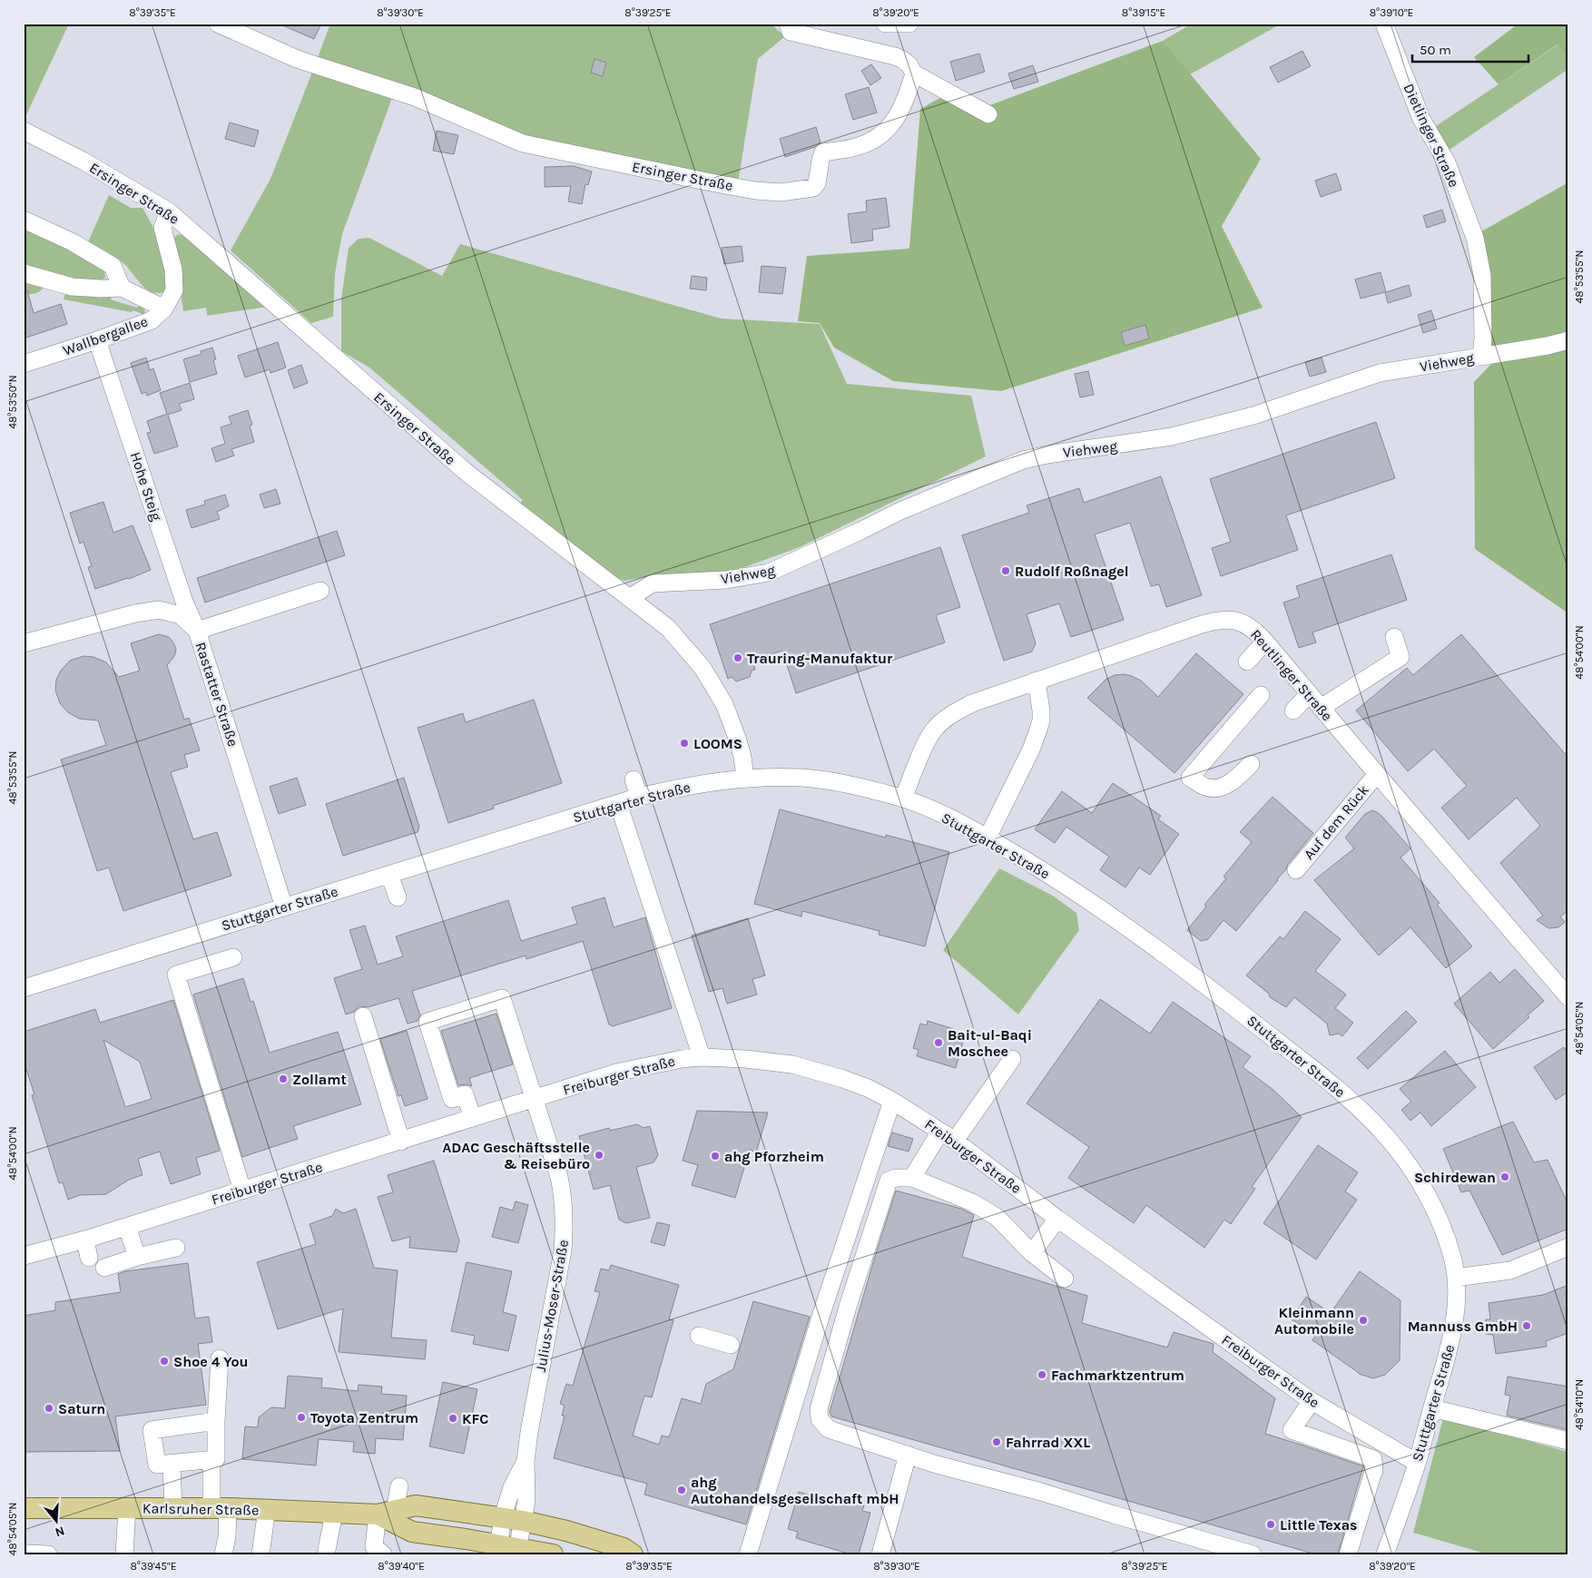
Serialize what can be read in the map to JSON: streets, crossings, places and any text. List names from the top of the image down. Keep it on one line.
{"streets":{"main road":["Karlsruher Straße"],"street":["Dietlinger Straße","Ersinger Straße","Wallbergallee","Viehweg","Hohe Steig","Reutlinger Straße","Rastatter Straße","Stuttgarter Straße","Auf dem Rück","Freiburger Straße","Julius-Moser-Straße"]},"crossings":[["Dietlinger Straße","Viehweg"],["Ersinger Straße","Wallbergallee"],["Ersinger Straße","Viehweg"],["Ersinger Straße","Stuttgarter Straße"],["Wallbergallee","Hohe Steig"],["Hohe Steig","Rastatter Straße"],["Reutlinger Straße","Stuttgarter Straße"],["Reutlinger Straße","Auf dem Rück"],["Rastatter Straße","Stuttgarter Straße"],["Stuttgarter Straße","Freiburger Straße"],["Freiburger Straße","Julius-Moser-Straße"],["Julius-Moser-Straße","Karlsruher Straße"]],"places":["Rudolf Roßnagel","Trauring-Manufaktur","LOOMS","Bait-ul-Baqi Moschee","Zollamt","ADAC Geschäftsstelle & Reisebüro","ahg Pforzheim","Schirdewan","Kleinmann Automobile","Mannuss GmbH","Shoe 4 You","Fachmarktzentrum","Saturn","Toyota Zentrum","KFC","Fahrrad XXL","ahg Autohandelsgesellschaft mbH","Little Texas"],"scale_bar":"50 m","north":"bottom","coordinates":["8°39'35\"E","8°39'30\"E","8°39'25\"E","8°39'20\"E","8°39'15\"E","8°39'10\"E","48°53'55\"N","48°53'50\"N","48°54'00\"N","48°54'05\"N","48°54'10\"N","8°39'45\"E","8°39'40\"E"]}
